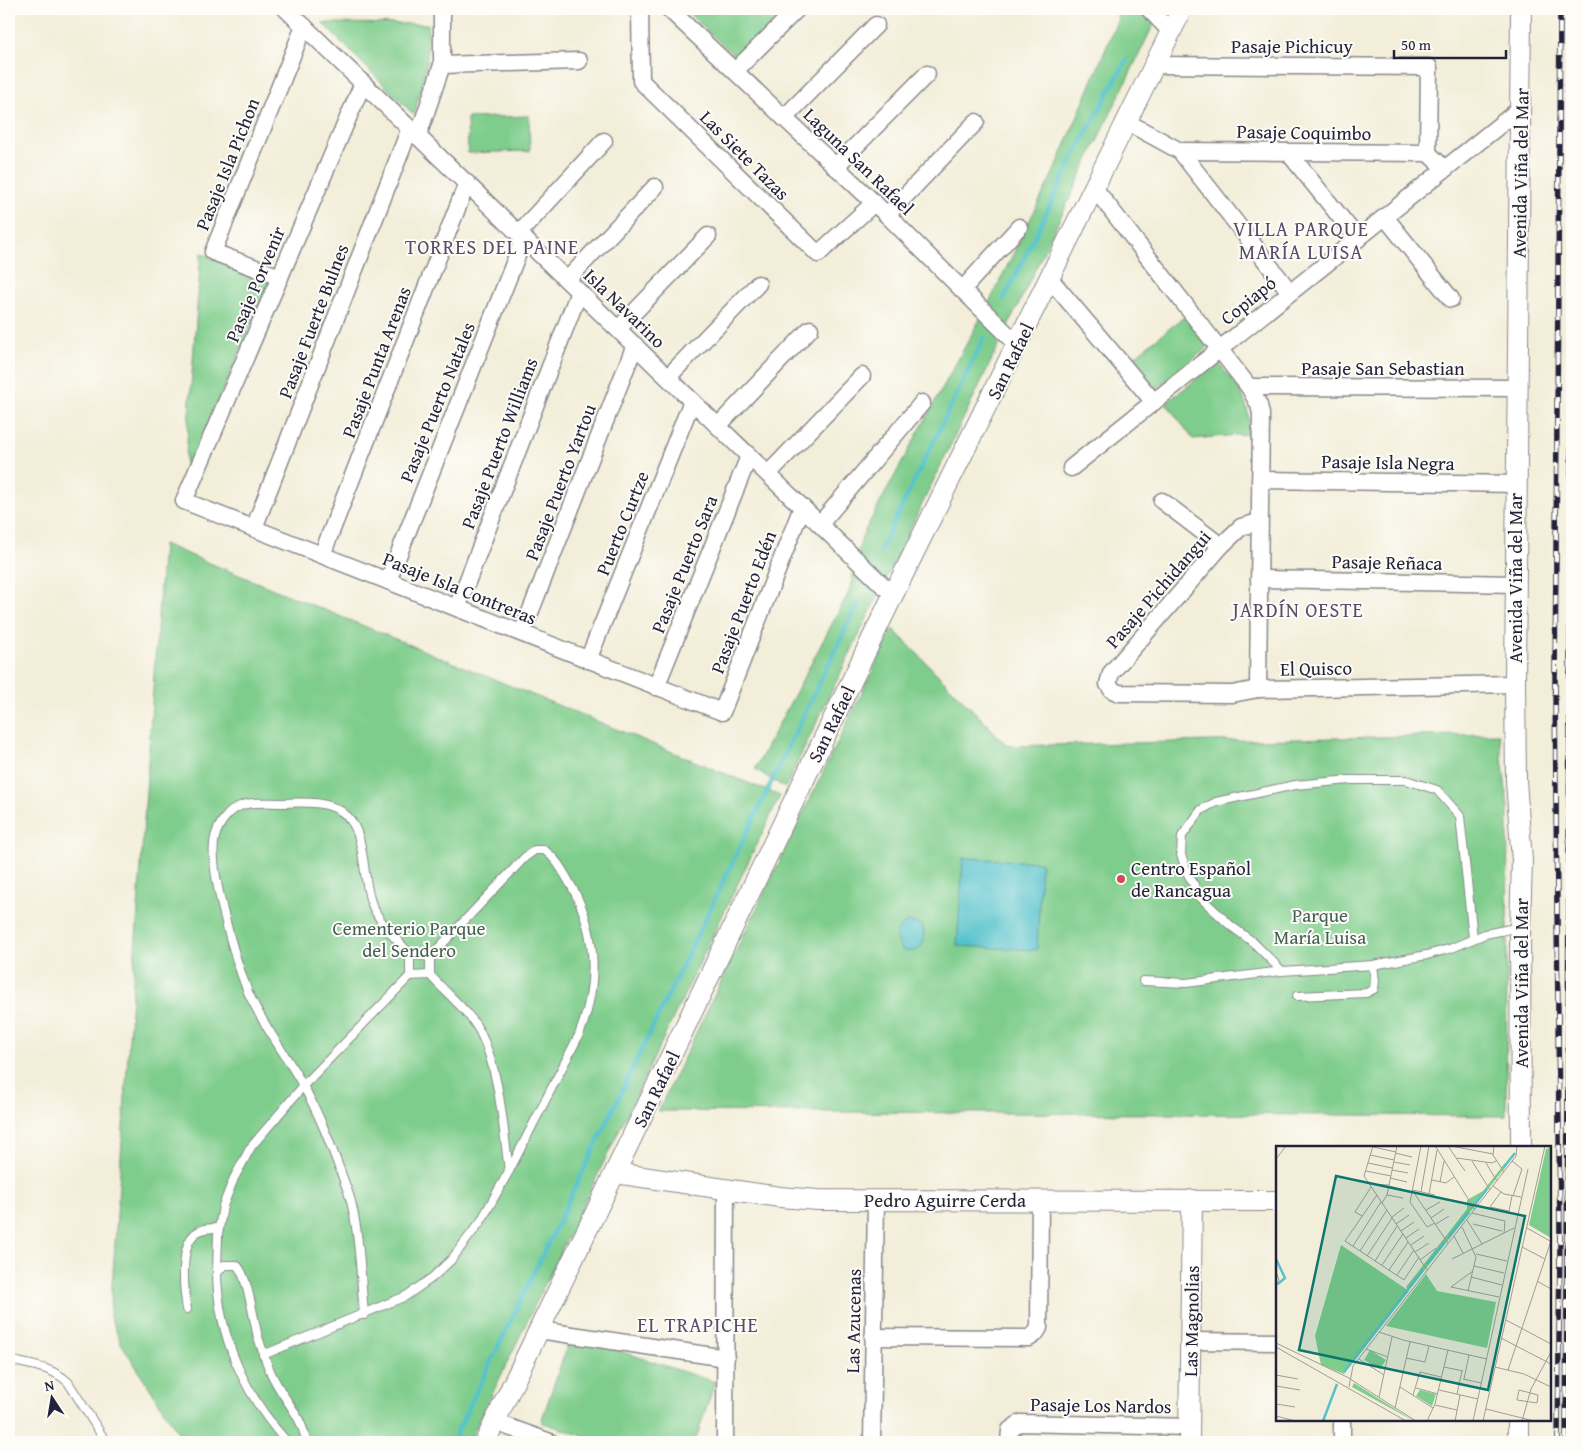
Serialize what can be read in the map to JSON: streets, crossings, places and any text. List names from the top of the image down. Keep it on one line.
{"streets":{"street":["Pasaje Pichicuy","Pasaje Coquimbo","Las Siete Tazas","Laguna San Rafael","Pasaje Isla Pichon","Avenida Viña del Mar","Pasaje Porvenir","Copiapó","Isla Navarino","Pasaje Fuerte Bulnes","San Rafael","Pasaje Punta Arenas","Pasaje San Sebastian","Pasaje Puerto Natales","Pasaje Puerto Williams","Pasaje Isla Negra","Pasaje Puerto Yartou","Puerto Curtze","Pasaje Reñaca","Pasaje Puerto Sara","Pasaje Isla Contreras","Pasaje Pichidangui","Pasaje Puerto Edén","El Quisco","Pedro Aguirre Cerda","Las Azucenas","Las Magnolias","Pasaje Los Nardos"]},"crossings":[["Pasaje Pichicuy","Pasaje Coquimbo"],["Pasaje Pichicuy","San Rafael"],["Las Siete Tazas","Laguna San Rafael"],["Laguna San Rafael","San Rafael"],["Pasaje Isla Pichon","Pasaje Porvenir"],["Pasaje Isla Pichon","Isla Navarino"],["Avenida Viña del Mar","Copiapó"],["Avenida Viña del Mar","Pasaje San Sebastian"],["Avenida Viña del Mar","Pasaje Isla Negra"],["Avenida Viña del Mar","Pasaje Reñaca"],["Avenida Viña del Mar","El Quisco"],["Pasaje Porvenir","Isla Navarino"],["Pasaje Porvenir","Pasaje Isla Contreras"],["Isla Navarino","Pasaje Fuerte Bulnes"],["Isla Navarino","San Rafael"],["Isla Navarino","Pasaje Punta Arenas"],["Isla Navarino","Pasaje Puerto Natales"],["Isla Navarino","Pasaje Puerto Williams"],["Isla Navarino","Pasaje Puerto Yartou"],["Isla Navarino","Puerto Curtze"],["Isla Navarino","Pasaje Puerto Sara"],["Isla Navarino","Pasaje Puerto Edén"],["Pasaje Fuerte Bulnes","Pasaje Isla Contreras"],["San Rafael","Pedro Aguirre Cerda"],["Pasaje Punta Arenas","Pasaje Isla Contreras"],["Pasaje Puerto Natales","Pasaje Isla Contreras"],["Pasaje Puerto Williams","Pasaje Isla Contreras"],["Pasaje Puerto Yartou","Pasaje Isla Contreras"],["Puerto Curtze","Pasaje Isla Contreras"],["Pasaje Puerto Sara","Pasaje Isla Contreras"],["Pasaje Isla Contreras","Pasaje Puerto Edén"],["Pasaje Pichidangui","El Quisco"],["Pedro Aguirre Cerda","Las Azucenas"],["Pedro Aguirre Cerda","Las Magnolias"],["Las Magnolias","Pasaje Los Nardos"]],"districts":["VILLA PARQUE MARÍA LUISA","TORRES DEL PAINE","JARDÍN OESTE","EL TRAPICHE"],"parks":["Parque María Luisa","Cementerio Parque del Sendero"],"places":["Centro Español de Rancagua"],"scale_bar":"50 m","north":"top"}
